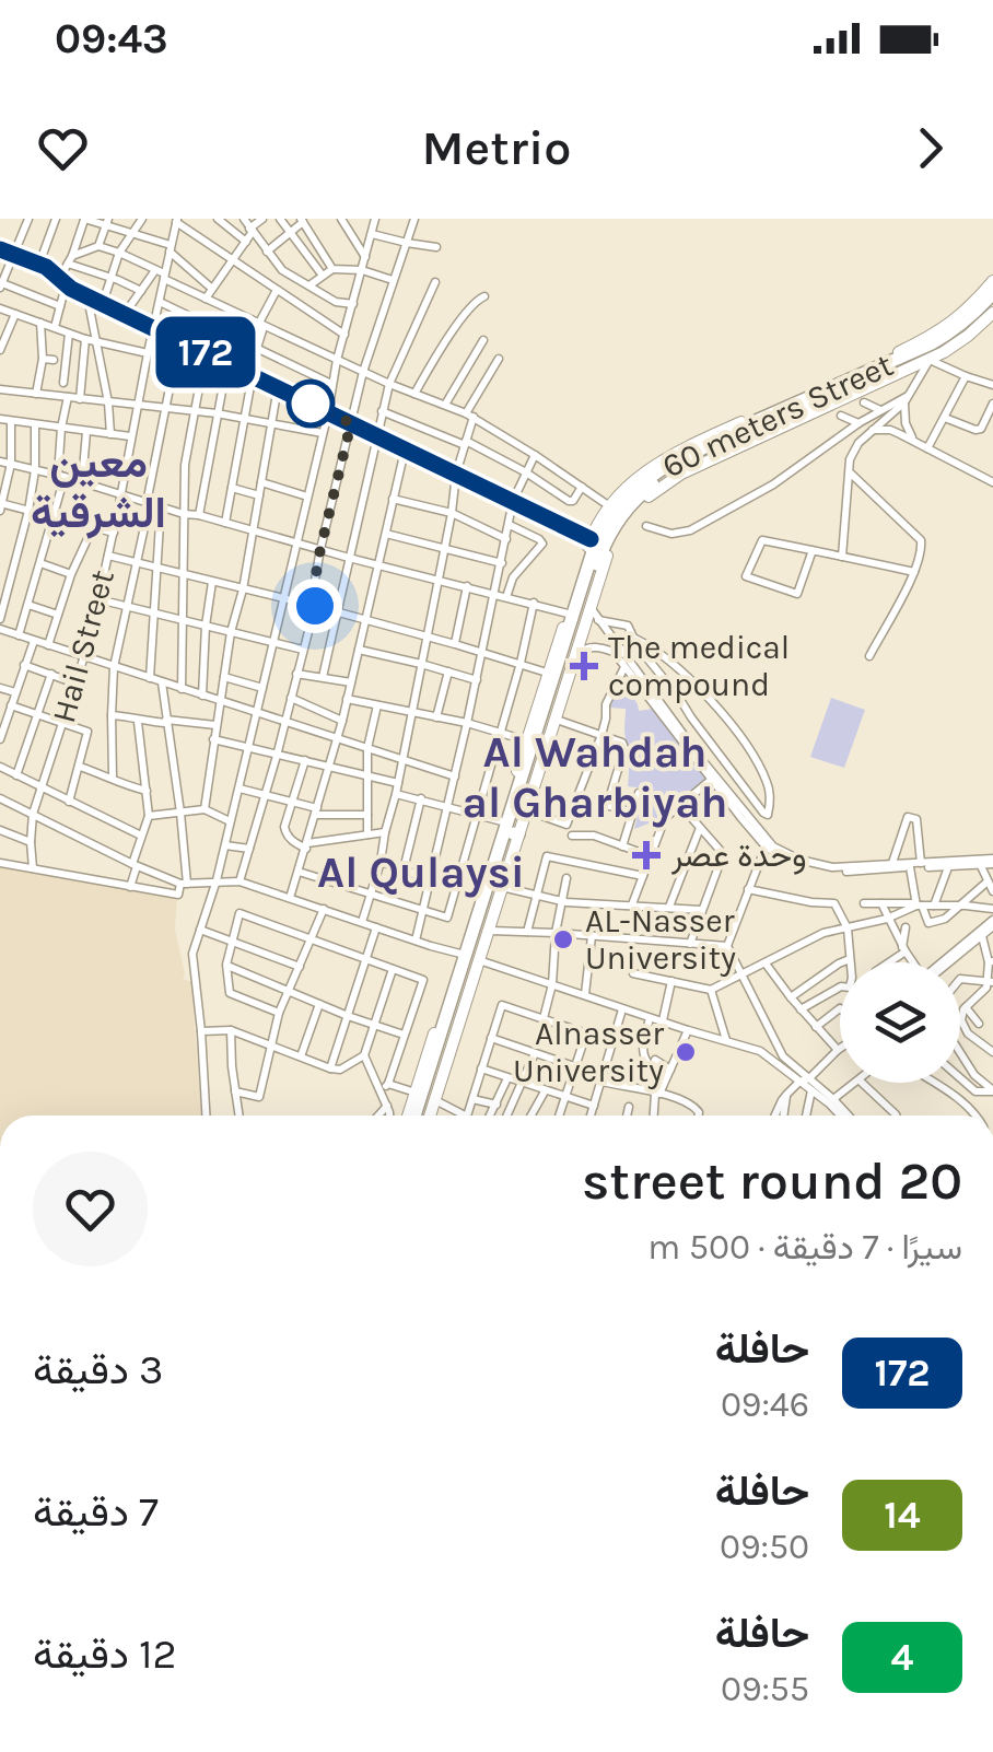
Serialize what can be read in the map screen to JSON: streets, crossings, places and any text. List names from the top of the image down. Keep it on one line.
{"streets":{"highway":["60 meters Street"],"street":["Hail Street"]},"districts":["معين الشرقية","Al Wahdah al Gharbiyah","Al Qulaysi"],"places":{"health":["The medical compound","وحدة عصر"],"other":["AL-Nasser University","Alnasser University"]},"lines":["bus line 172"],"page":{"status":"09:43","header":"Metrio","on_map":"172","heading":["20 street round","سيرًا · 7 دقيقة · 500 m"],"list":[{"mark":"172","name":"حافلة","note":"09:46","value":"3 دقيقة"},{"mark":"14","name":"حافلة","note":"09:50","value":"7 دقيقة"},{"mark":"4","name":"حافلة","note":"09:55","value":"12 دقيقة"}]}}
